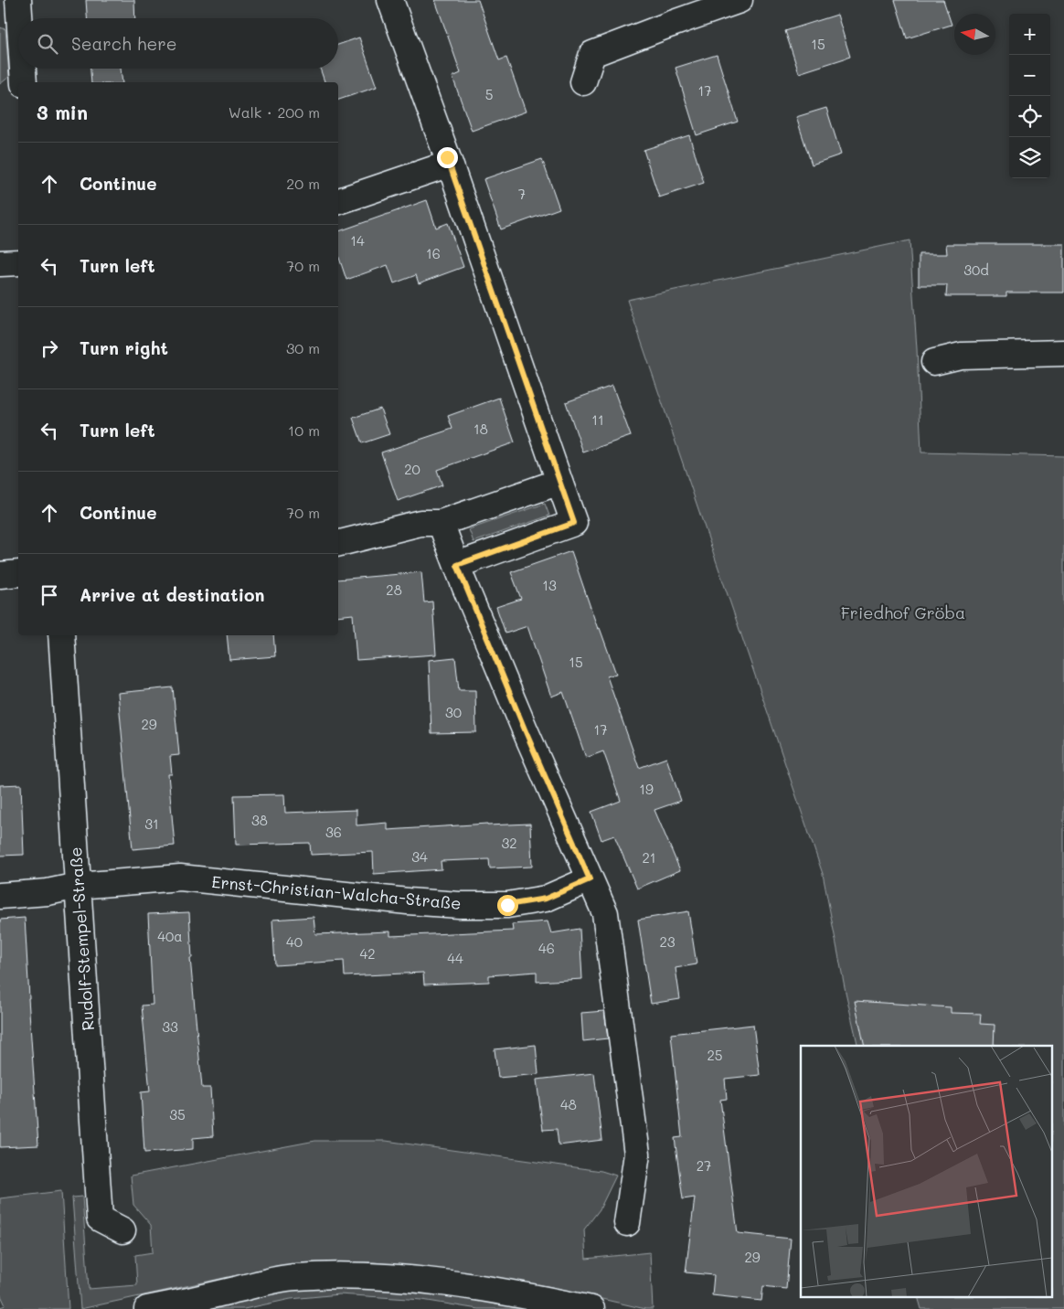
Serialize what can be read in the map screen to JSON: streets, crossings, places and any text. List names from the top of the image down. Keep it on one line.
{"streets":{"street":["Ernst-Christian-Walcha-Straße","Rudolf-Stempel-Straße"]},"crossings":[["Ernst-Christian-Walcha-Straße","Rudolf-Stempel-Straße"]],"parks":["Friedhof Gröba"],"house_numbers":["15","17","5","7","14","16","30d","11","18","20","13","28","15","30","29","17","19","38","31","36","32","34","21","40a","40","23","46","42","44","33","25","48","35","27","29"],"north":"left","page":{"map_buttons":["+","−"],"search":"Search here","heading":["3 min","Walk · 200 m"],"list":[["Continue","20 m"],["Turn left","70 m"],["Turn right","30 m"],["Turn left","10 m"],["Continue","70 m"],"Arrive at destination"]}}
